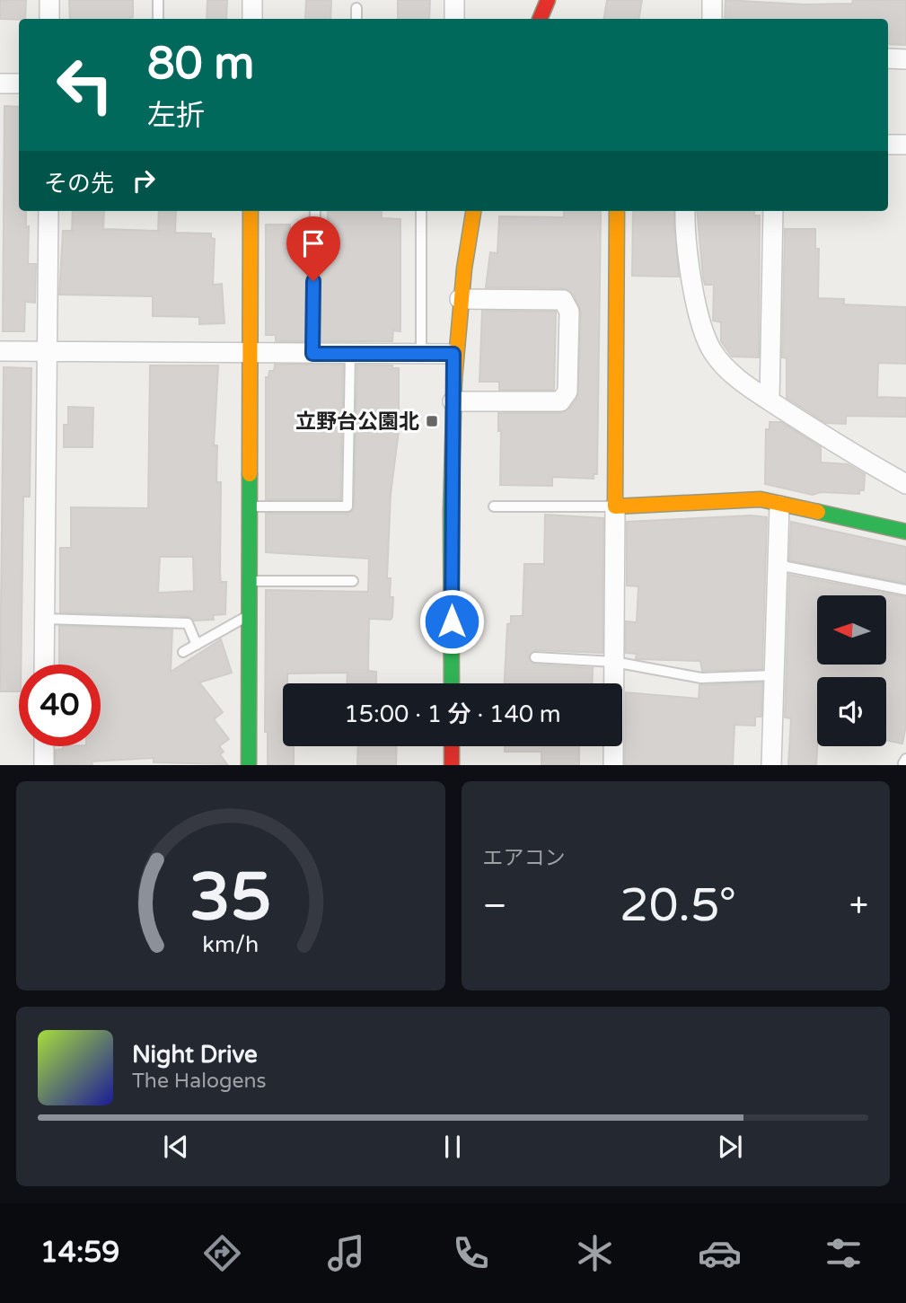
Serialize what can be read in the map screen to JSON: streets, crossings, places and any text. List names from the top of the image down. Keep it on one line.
{"places":{"transit":["立野台公園北"]},"north":"left","page":{"turn":["80 m","左折"],"then":"その先","limit":"40","trip":"15:00 · 1 分 · 140 m","tile":"エアコン","heat":["−","20.5°","+"],"song":["Night Drive","The Halogens"],"tabs":"14:59","gauge":["35","km/h"]}}
